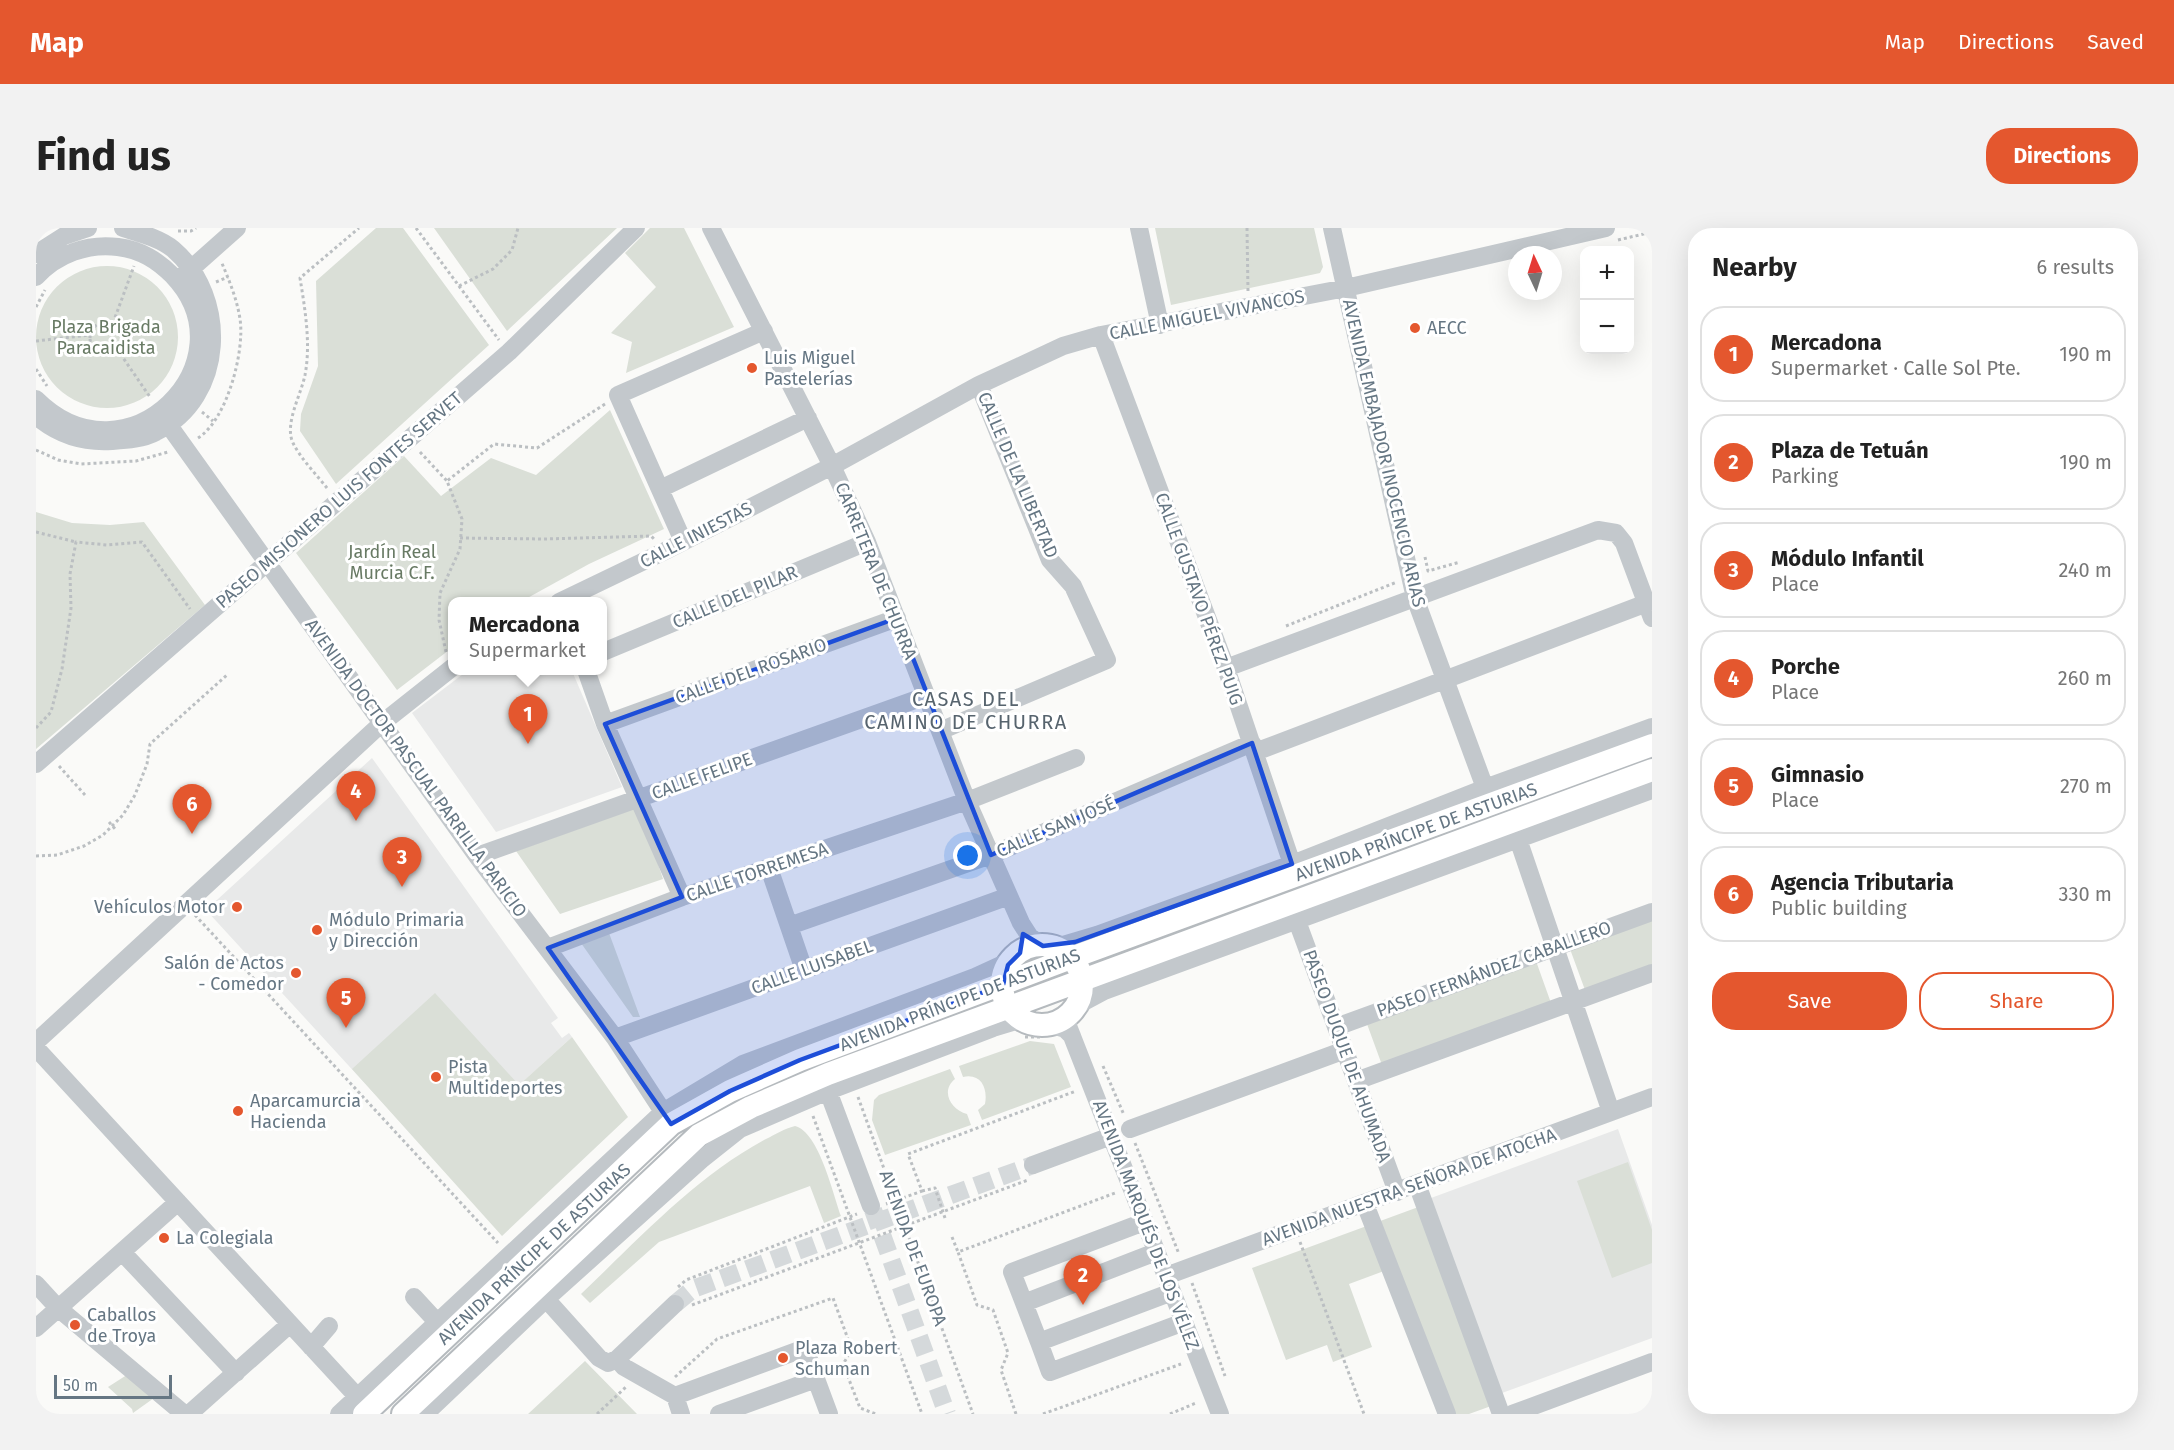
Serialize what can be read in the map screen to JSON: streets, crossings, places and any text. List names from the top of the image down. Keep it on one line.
{"streets":{"main road":["AVENIDA PRÍNCIPE DE ASTURIAS"],"street":["CALLE MIGUEL VIVANCOS","AVENIDA EMBAJADOR INOCENCIO ARIAS","CALLE DE LA LIBERTAD","PASEO MISIONERO LUIS FONTES SERVET","CALLE INIESTAS","CARRETERA DE CHURRA","CALLE DEL PILAR","CALLE GUSTAVO PÉREZ PUIG","CALLE DEL ROSARIO","AVENIDA DOCTOR PASCUAL PARRILLA PARICIO","CALLE FELIPE","CALLE SAN JOSÉ","CALLE TORREMESA","CALLE LUISABEL","PASEO FERNÁNDEZ CABALLERO","PASEO DUQUE DE AHUMADA","AVENIDA NUESTRA SEÑORA DE ATOCHA","AVENIDA MARQUÉS DE LOS VÉLEZ","AVENIDA DE EUROPA"]},"crossings":[["CALLE MIGUEL VIVANCOS","AVENIDA EMBAJADOR INOCENCIO ARIAS"],["CALLE MIGUEL VIVANCOS","CALLE DE LA LIBERTAD"],["CALLE MIGUEL VIVANCOS","CALLE INIESTAS"],["CALLE MIGUEL VIVANCOS","CARRETERA DE CHURRA"],["CALLE MIGUEL VIVANCOS","CALLE GUSTAVO PÉREZ PUIG"],["AVENIDA EMBAJADOR INOCENCIO ARIAS","CALLE SAN JOSÉ"],["CALLE DE LA LIBERTAD","CARRETERA DE CHURRA"],["PASEO MISIONERO LUIS FONTES SERVET","AVENIDA DOCTOR PASCUAL PARRILLA PARICIO"],["CALLE INIESTAS","CARRETERA DE CHURRA"],["CARRETERA DE CHURRA","CALLE DEL PILAR"],["CARRETERA DE CHURRA","CALLE DEL ROSARIO"],["CARRETERA DE CHURRA","CALLE FELIPE"],["CARRETERA DE CHURRA","CALLE SAN JOSÉ"],["CARRETERA DE CHURRA","CALLE TORREMESA"],["CARRETERA DE CHURRA","CALLE LUISABEL"],["CALLE GUSTAVO PÉREZ PUIG","CALLE SAN JOSÉ"],["AVENIDA DOCTOR PASCUAL PARRILLA PARICIO","CALLE FELIPE"],["AVENIDA DOCTOR PASCUAL PARRILLA PARICIO","AVENIDA PRÍNCIPE DE ASTURIAS"],["AVENIDA DOCTOR PASCUAL PARRILLA PARICIO","CALLE TORREMESA"],["AVENIDA DOCTOR PASCUAL PARRILLA PARICIO","CALLE LUISABEL"],["PASEO FERNÁNDEZ CABALLERO","PASEO DUQUE DE AHUMADA"],["PASEO DUQUE DE AHUMADA","AVENIDA NUESTRA SEÑORA DE ATOCHA"],["AVENIDA NUESTRA SEÑORA DE ATOCHA","AVENIDA MARQUÉS DE LOS VÉLEZ"]],"districts":["CASAS DEL CAMINO DE CHURRA"],"parks":["Plaza Brigada Paracaidista","Jardín Real Murcia C.F."],"places":["AECC","Luis Miguel Pastelerías","Vehículos Motor","Módulo Primaria y Dirección","Salón de Actos - Comedor","Pista Multideportes","Aparcamurcia Hacienda","La Colegiala","Caballos de Troya","Plaza Robert Schuman"],"scale_bar":"50 m","north":"top","page":{"header":"Map","nav":["Map","Directions","Saved"],"buttons":["Directions",["Save","Share"]],"title":"Find us","heading":["Nearby","6 results"],"map_buttons":["+","−"],"list":[{"mark":"1","name":"Mercadona","note":"Supermarket · Calle Sol Pte.","value":"190 m"},{"mark":"2","name":"Plaza de Tetuán","note":"Parking","value":"190 m"},{"mark":"3","name":"Módulo Infantil","note":"Place","value":"240 m"},{"mark":"4","name":"Porche","note":"Place","value":"260 m"},{"mark":"5","name":"Gimnasio","note":"Place","value":"270 m"},{"mark":"6","name":"Agencia Tributaria","note":"Public building","value":"330 m"}],"popup":["Mercadona","Supermarket"],"pins":["1","4","6","3","5","2"],"scale":"50 m"}}
